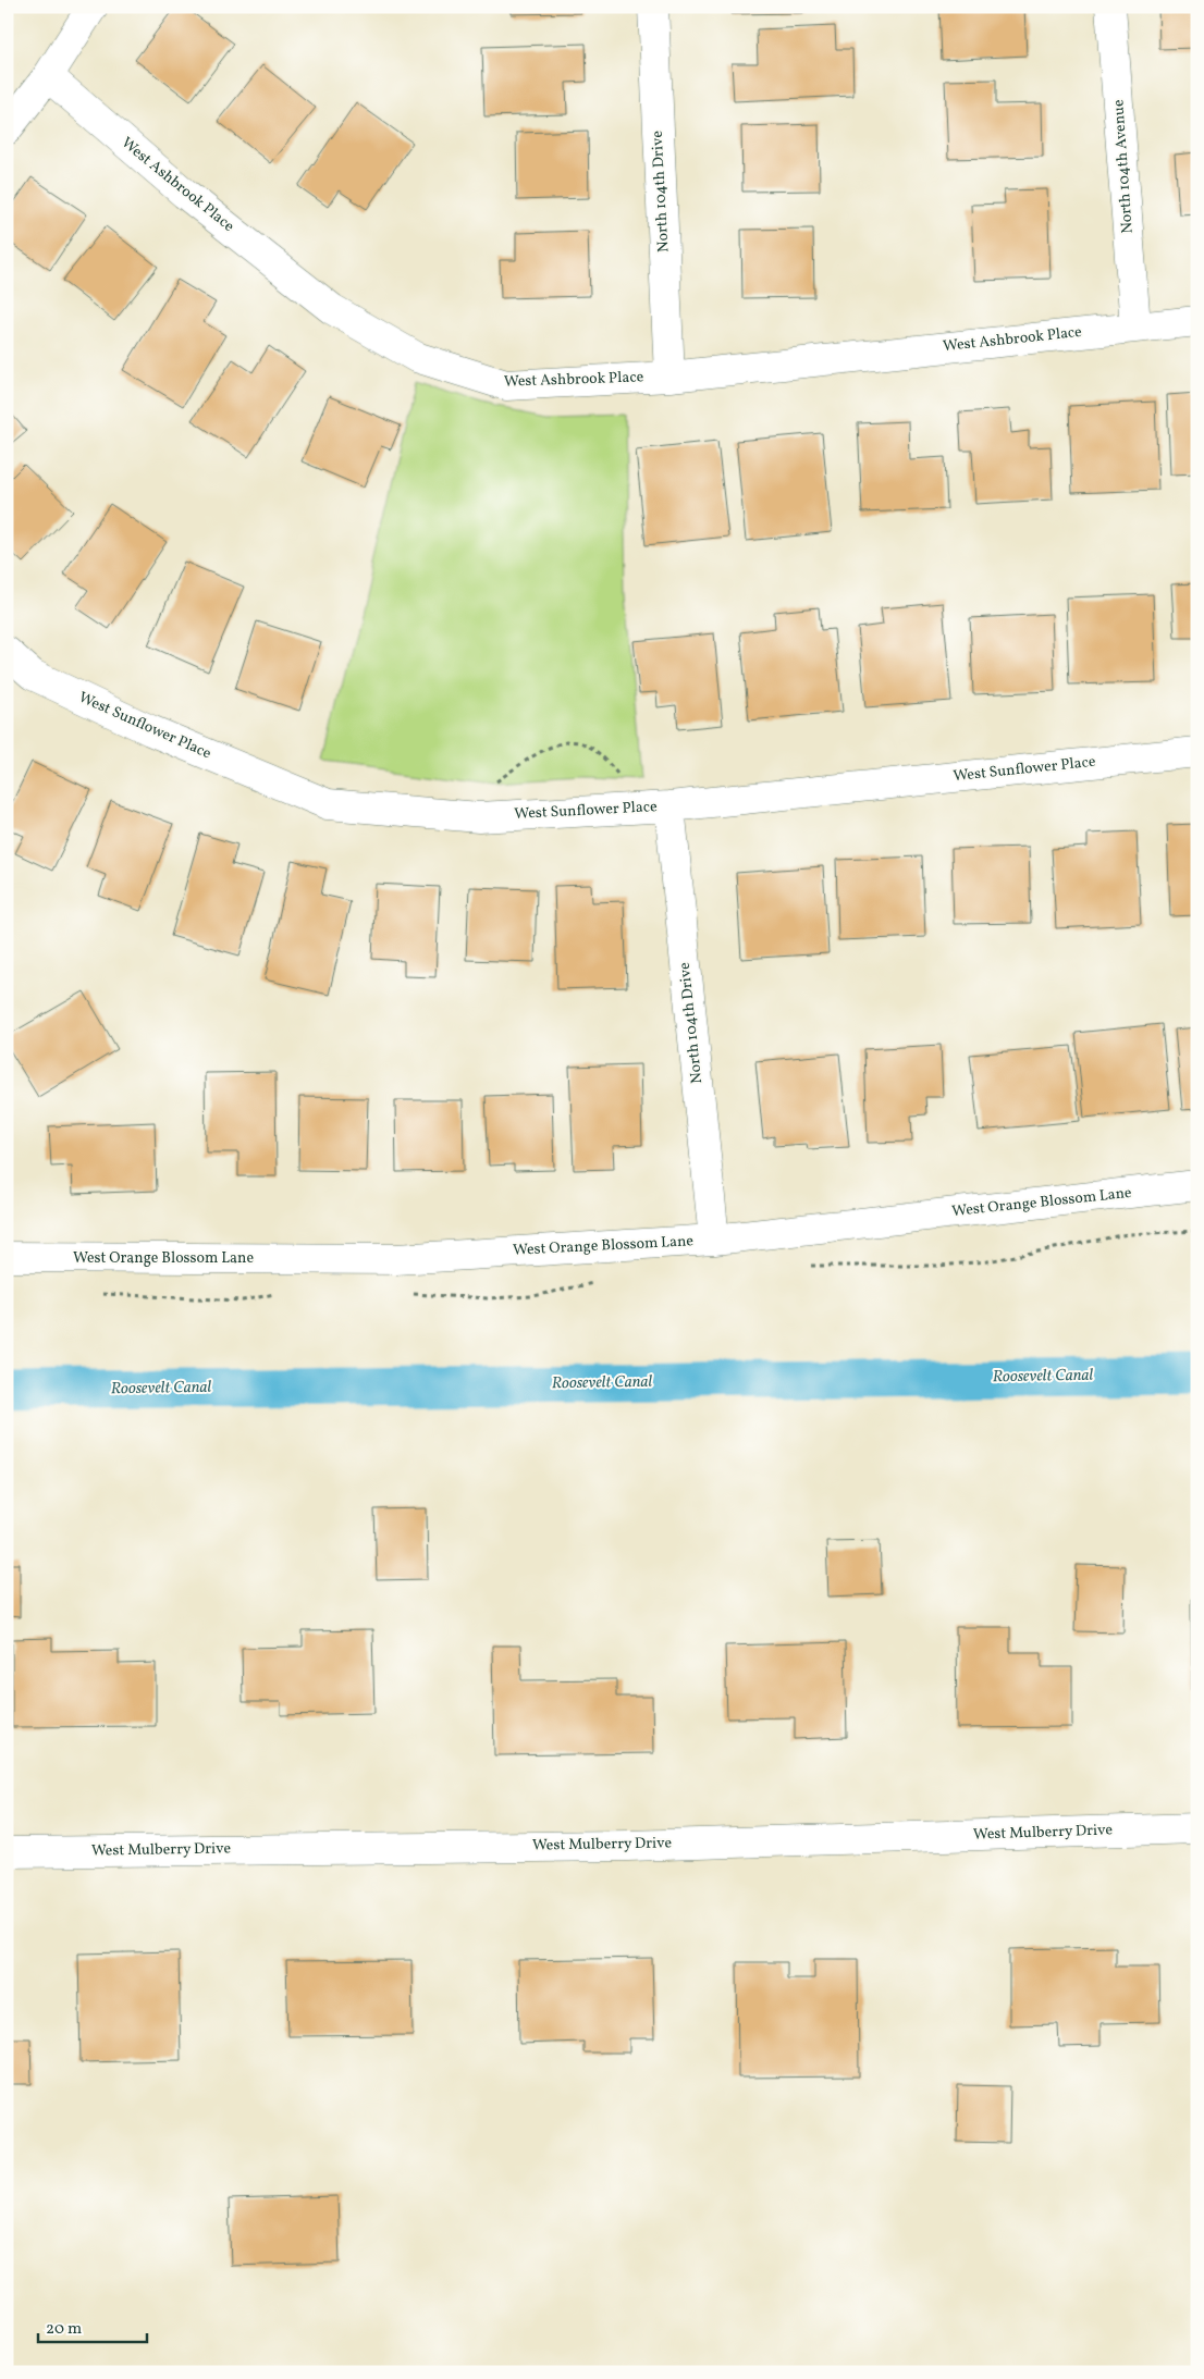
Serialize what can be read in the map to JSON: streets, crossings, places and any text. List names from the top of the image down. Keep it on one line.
{"streets":{"street":["North 104th Avenue","West Ashbrook Place","North 104th Drive","West Sunflower Place","West Orange Blossom Lane","West Mulberry Drive"]},"crossings":[["North 104th Avenue","West Ashbrook Place"],["West Ashbrook Place","North 104th Drive"],["North 104th Drive","West Sunflower Place"],["North 104th Drive","West Orange Blossom Lane"]],"water":["Roosevelt Canal"],"scale_bar":"20 m"}
